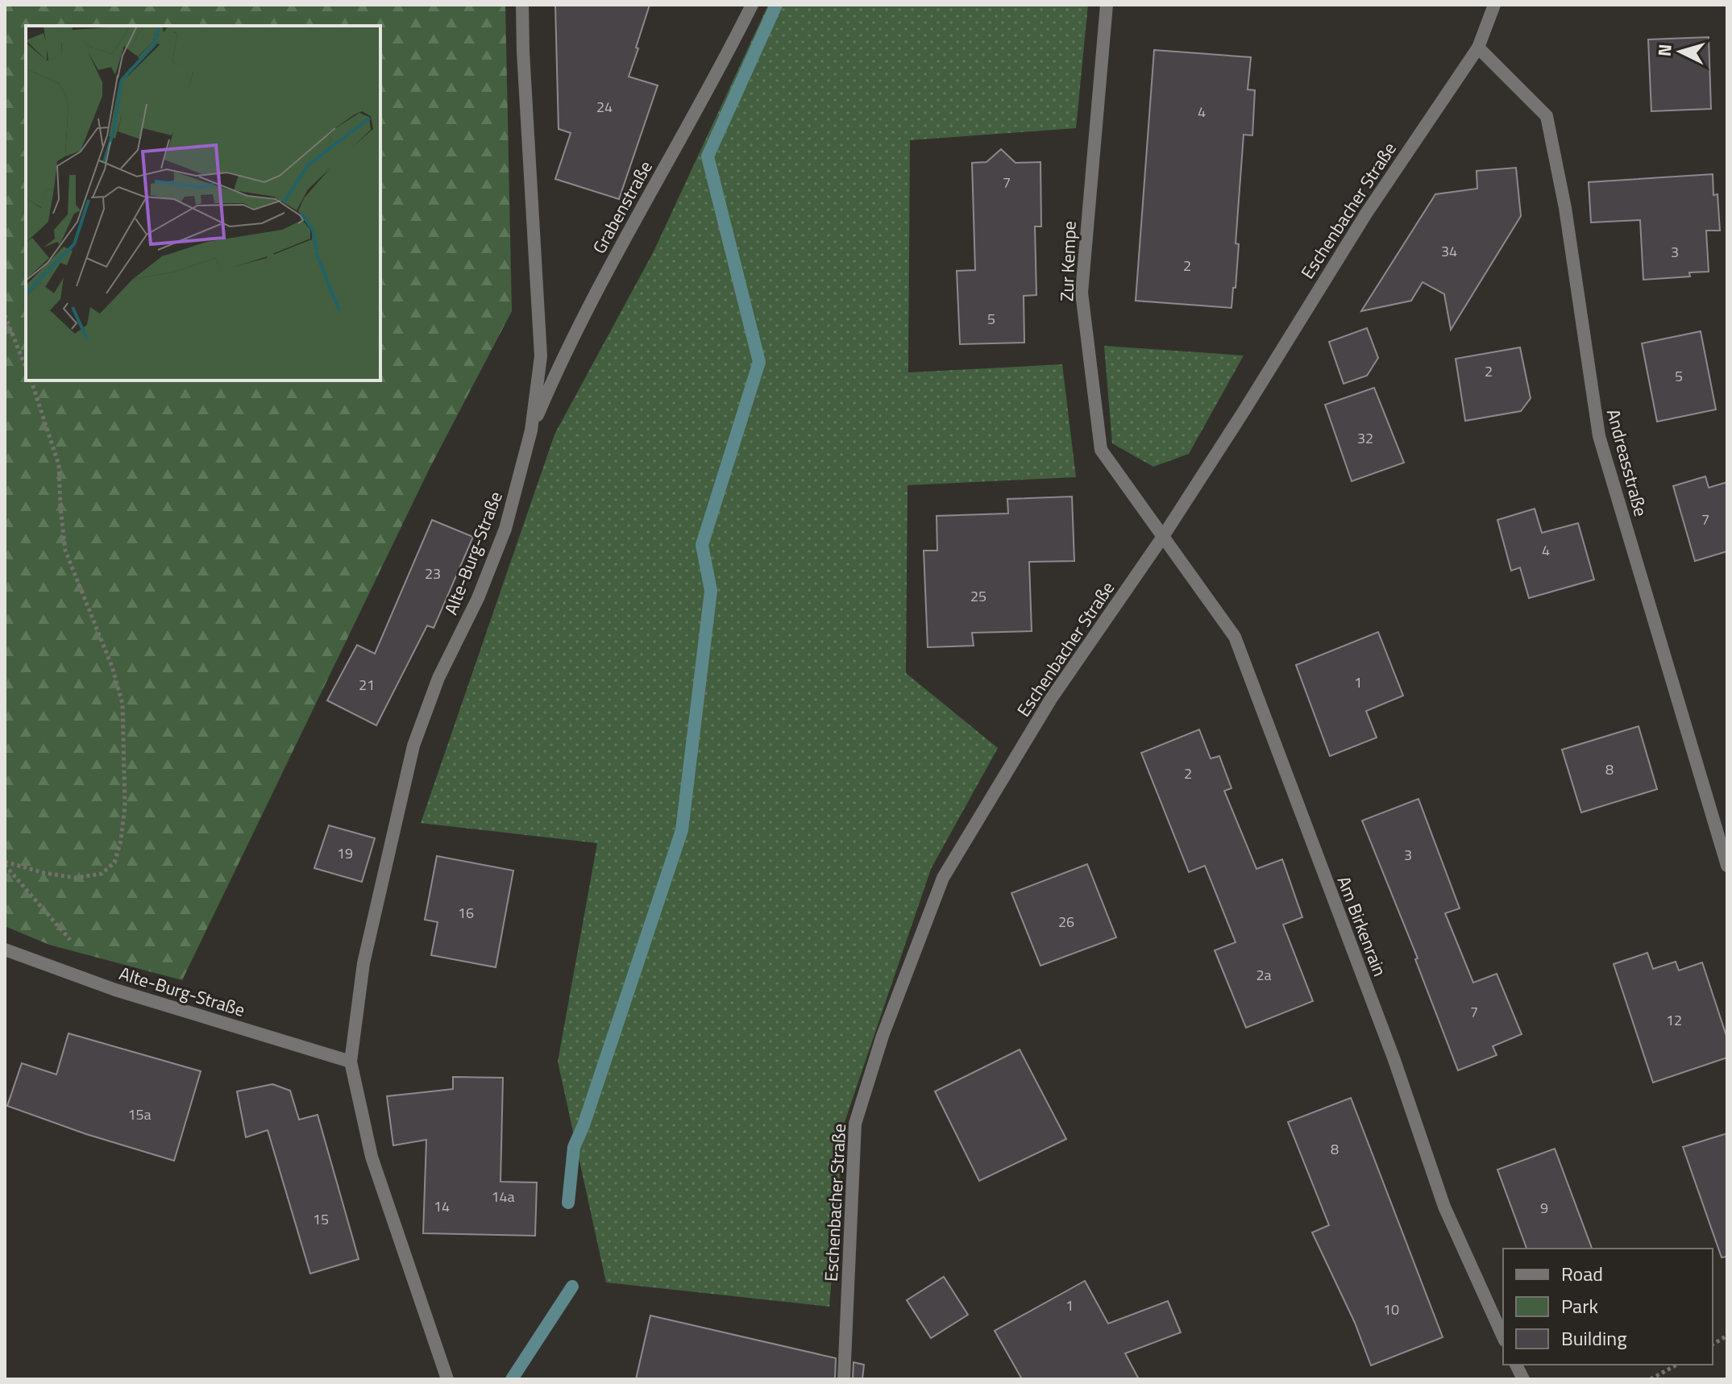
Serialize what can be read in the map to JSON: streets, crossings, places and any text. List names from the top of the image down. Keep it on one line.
{"streets":{"street":["Grabenstraße","Eschenbacher Straße","Zur Kempe","Andreasstraße","Alte-Burg-Straße","Am Birkenrain"]},"crossings":[["Grabenstraße","Alte-Burg-Straße"],["Eschenbacher Straße","Zur Kempe"],["Eschenbacher Straße","Andreasstraße"],["Eschenbacher Straße","Am Birkenrain"],["Zur Kempe","Am Birkenrain"]],"house_numbers":["24","4","7","34","3","2","5","2","5","32","7","4","23","25","1","21","8","2","19","3","16","26","2a","7","12","15a","8","14a","14","9","15","1","10"],"legend":["Road","Park","Building"],"north":"left"}
